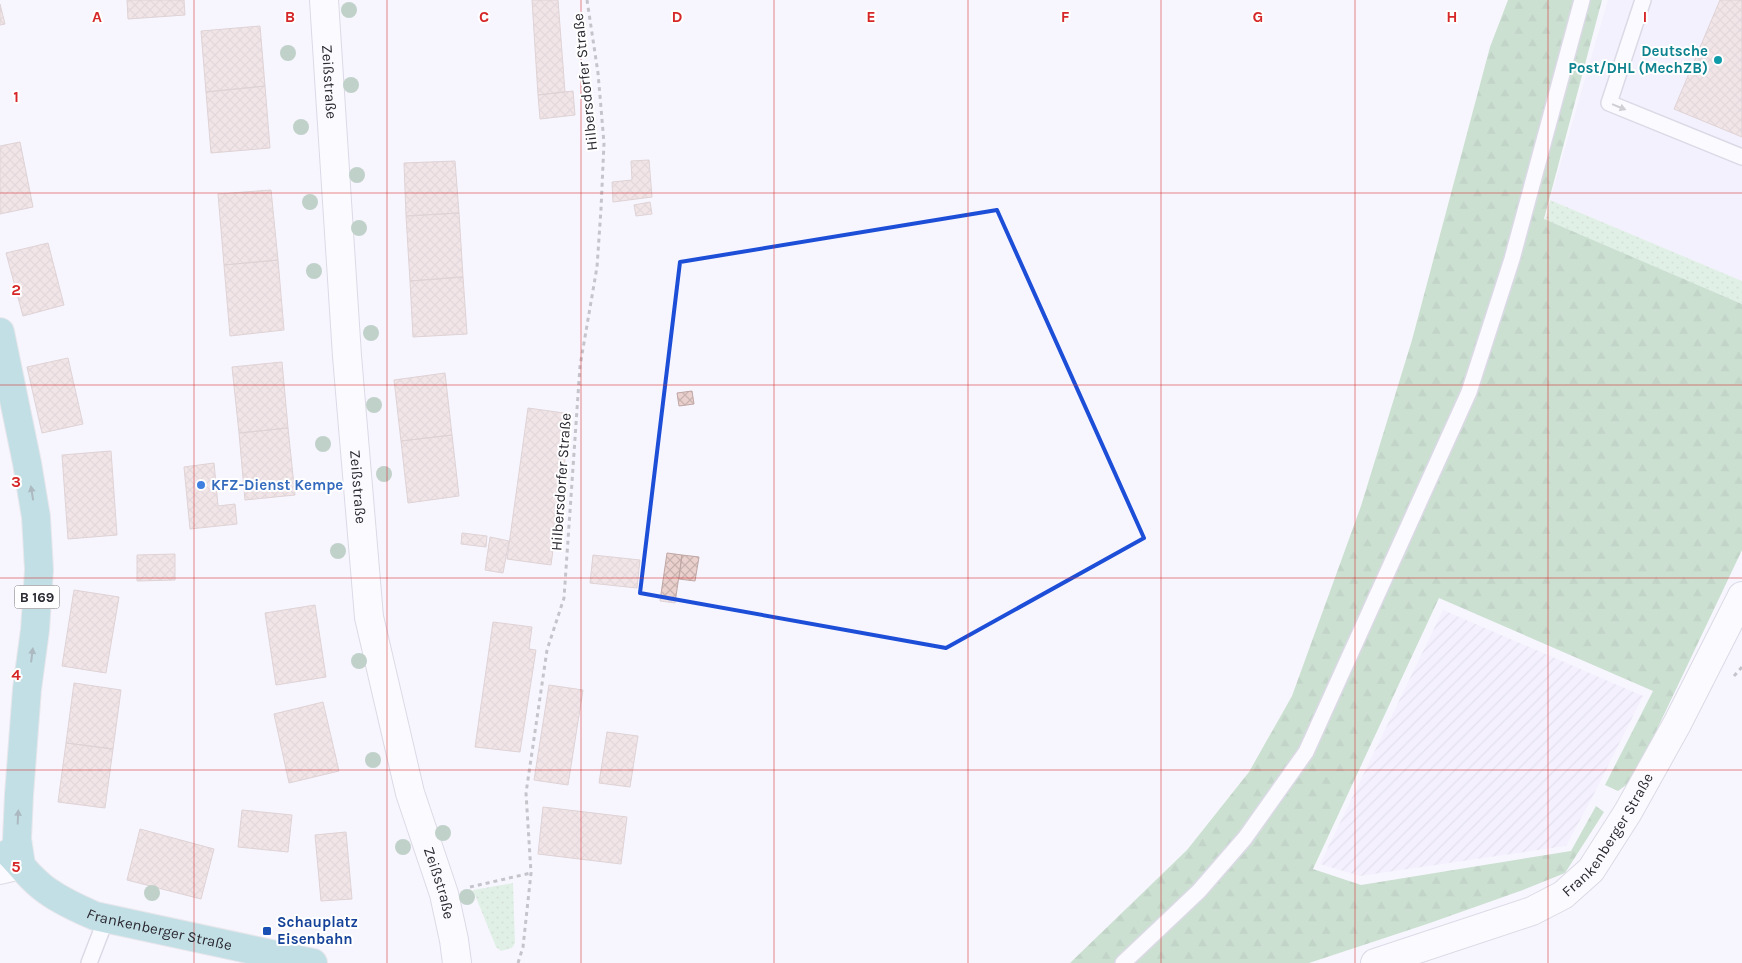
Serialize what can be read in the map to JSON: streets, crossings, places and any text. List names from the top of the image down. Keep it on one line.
{"streets":{"main road":["B 169","Frankenberger Straße"],"street":["Zeißstraße"],"path":["Hilbersdorfer Straße"]},"crossings":[["B 169","Frankenberger Straße"]],"places":{"other":["Deutsche Post/DHL (MechZB)","KFZ-Dienst Kempe"],"transit":["Schauplatz Eisenbahn"]},"grid":{"columns":["A","B","C","D","E","F","G","H","I"],"rows":["1","2","3","4","5"]}}
